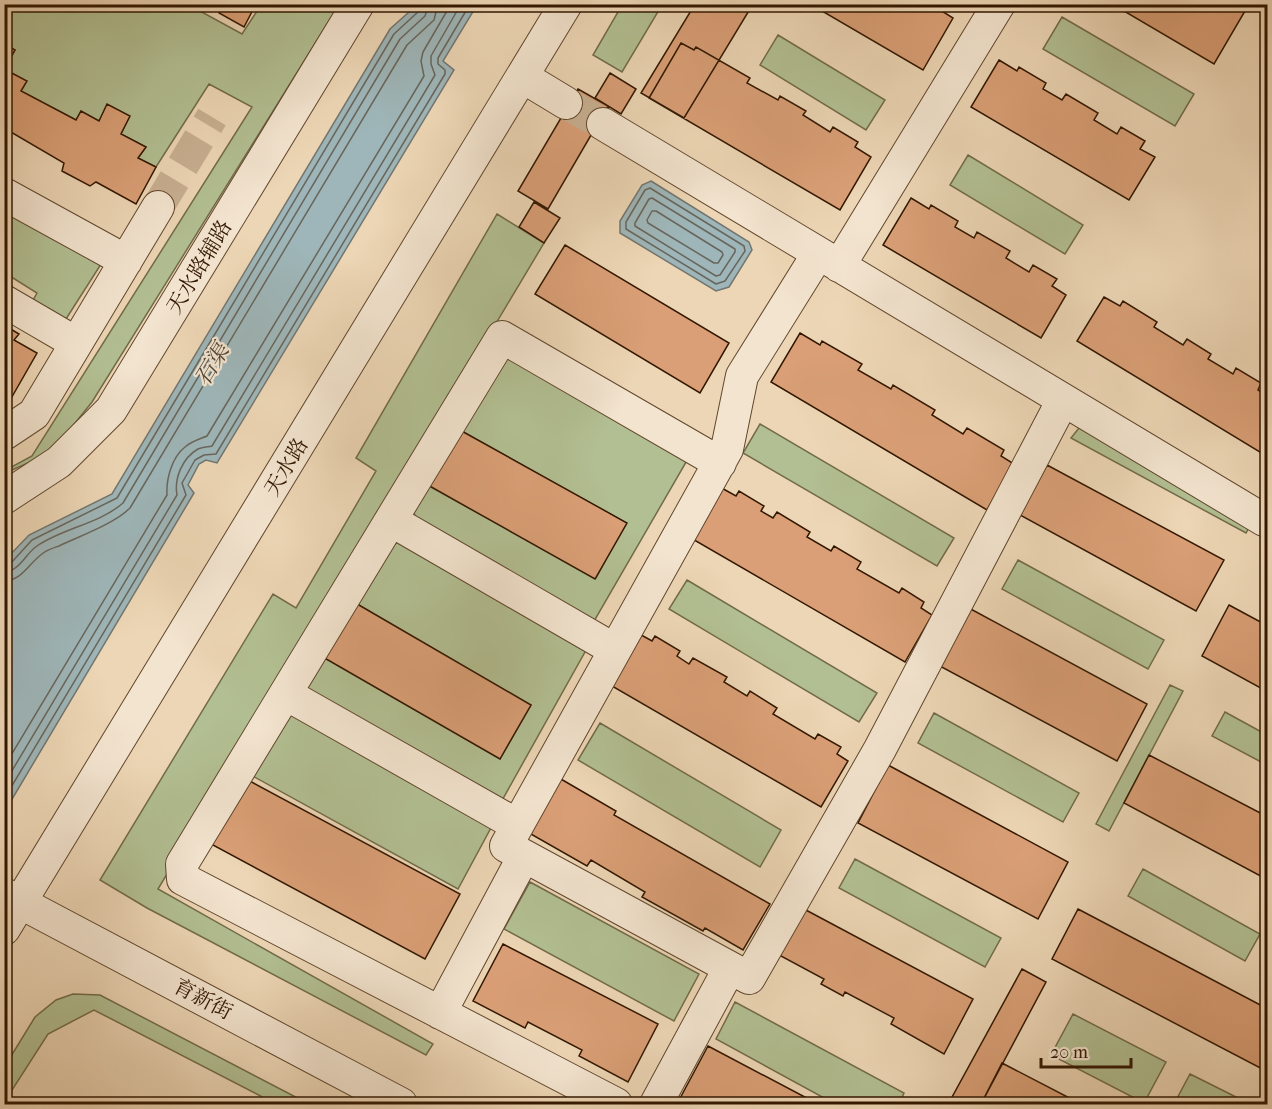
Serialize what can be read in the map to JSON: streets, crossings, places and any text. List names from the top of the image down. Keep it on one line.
{"streets":{"street":["天水路辅路","天水路","育新街"]},"crossings":[["天水路","育新街"]],"water":["石渠"],"scale_bar":"20 m"}
